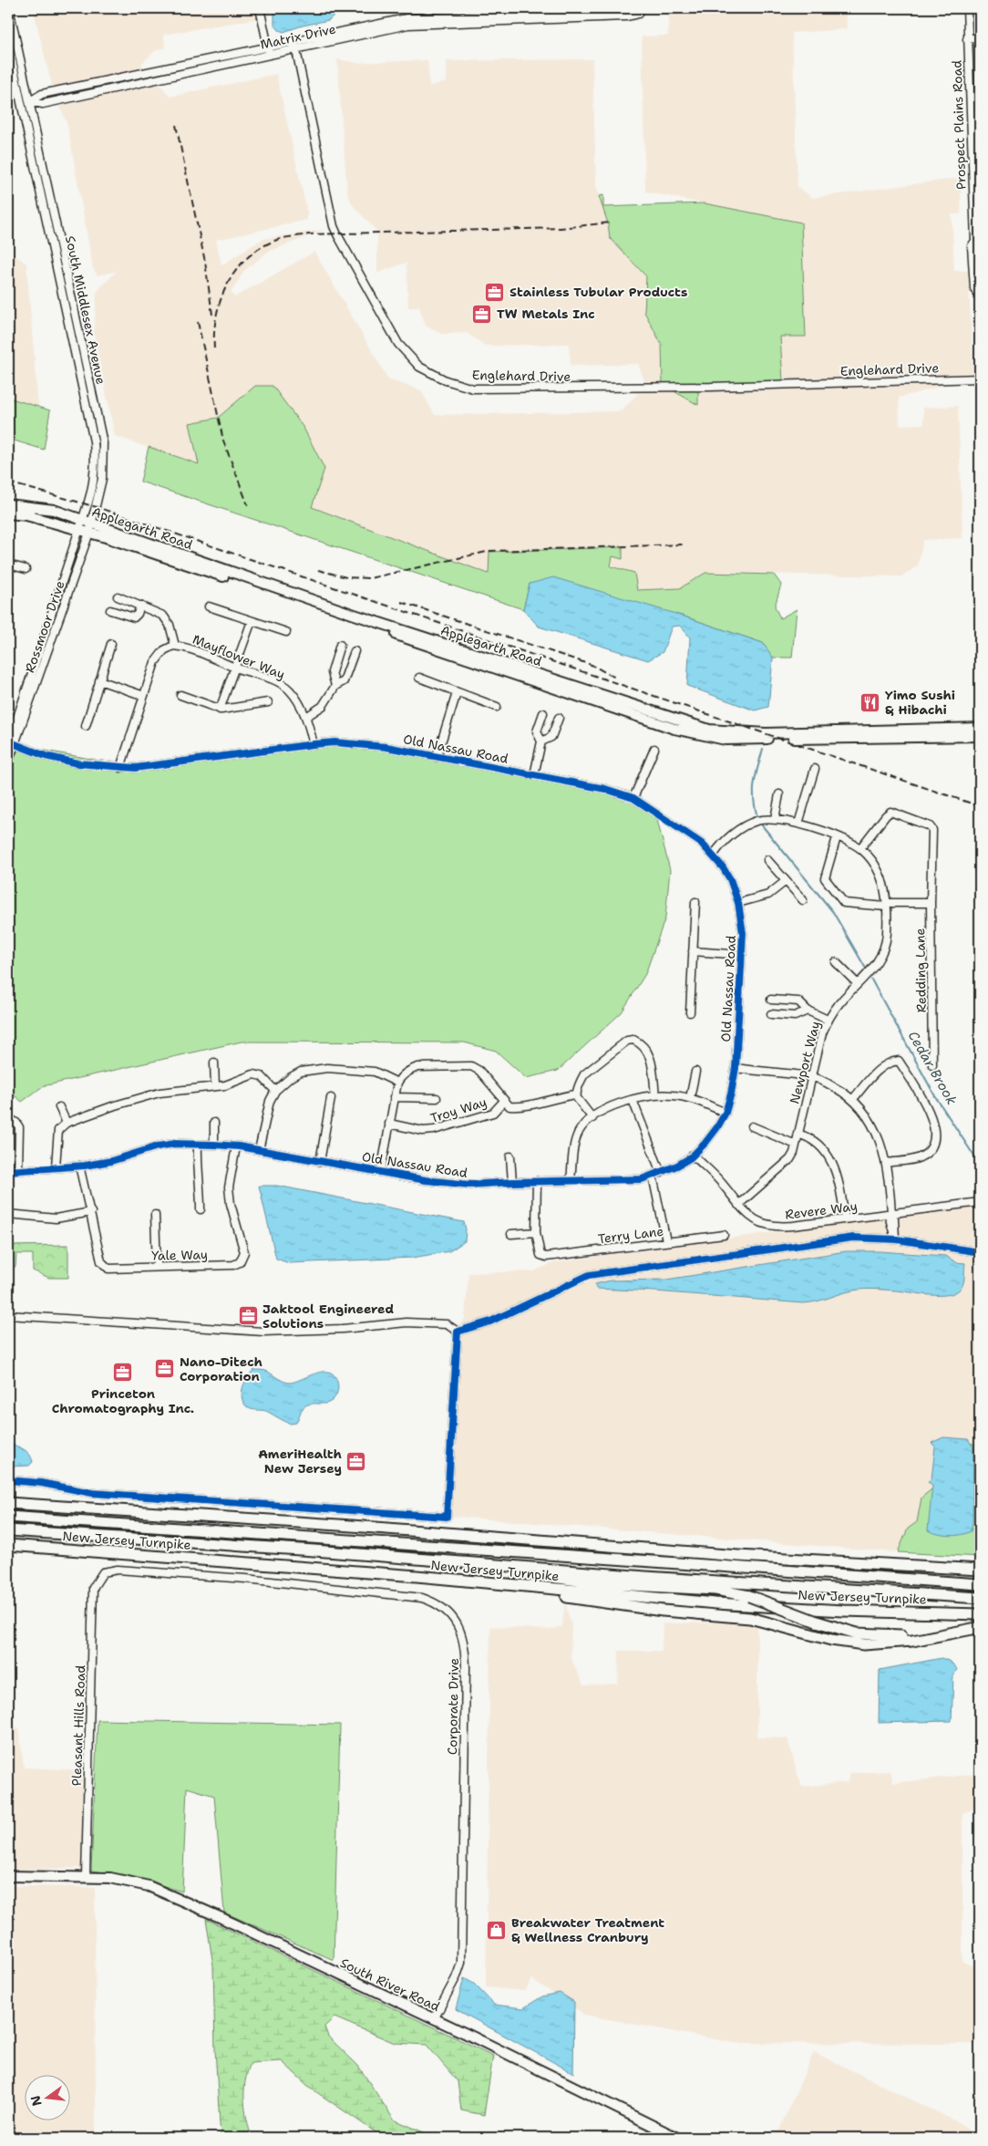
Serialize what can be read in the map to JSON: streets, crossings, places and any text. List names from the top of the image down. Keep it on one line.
{"streets":{"highway":["New Jersey Turnpike"],"main road":["Applegarth Road","South River Road"],"street":["Matrix Drive","Prospect Plains Road","South Middlesex Avenue","Englehard Drive","Rossmoor Drive","Mayflower Way","Old Nassau Road","Redding Lane","Newport Way","Troy Way","Revere Way","Terry Lane","Yale Way","Corporate Drive","Pleasant Hills Road"]},"crossings":[["Matrix Drive","South Middlesex Avenue"],["Matrix Drive","Englehard Drive"],["South Middlesex Avenue","Applegarth Road"],["South Middlesex Avenue","Rossmoor Drive"],["Applegarth Road","Rossmoor Drive"],["Rossmoor Drive","Old Nassau Road"],["Mayflower Way","Old Nassau Road"],["Old Nassau Road","Newport Way"],["Old Nassau Road","Revere Way"],["Old Nassau Road","Yale Way"],["Redding Lane","Newport Way"],["Newport Way","Revere Way"],["Corporate Drive","Pleasant Hills Road"],["Corporate Drive","South River Road"],["Pleasant Hills Road","South River Road"]],"water":["Cedar Brook"],"places":{"office":["Stainless Tubular Products","TW Metals Inc","Jaktool Engineered Solutions","Nano-Ditech Corporation","Princeton Chromatography Inc.","AmeriHealth New Jersey"],"restaurant":["Yimo Sushi & Hibachi"],"shop":["Breakwater Treatment & Wellness Cranbury"]},"north":"left"}
